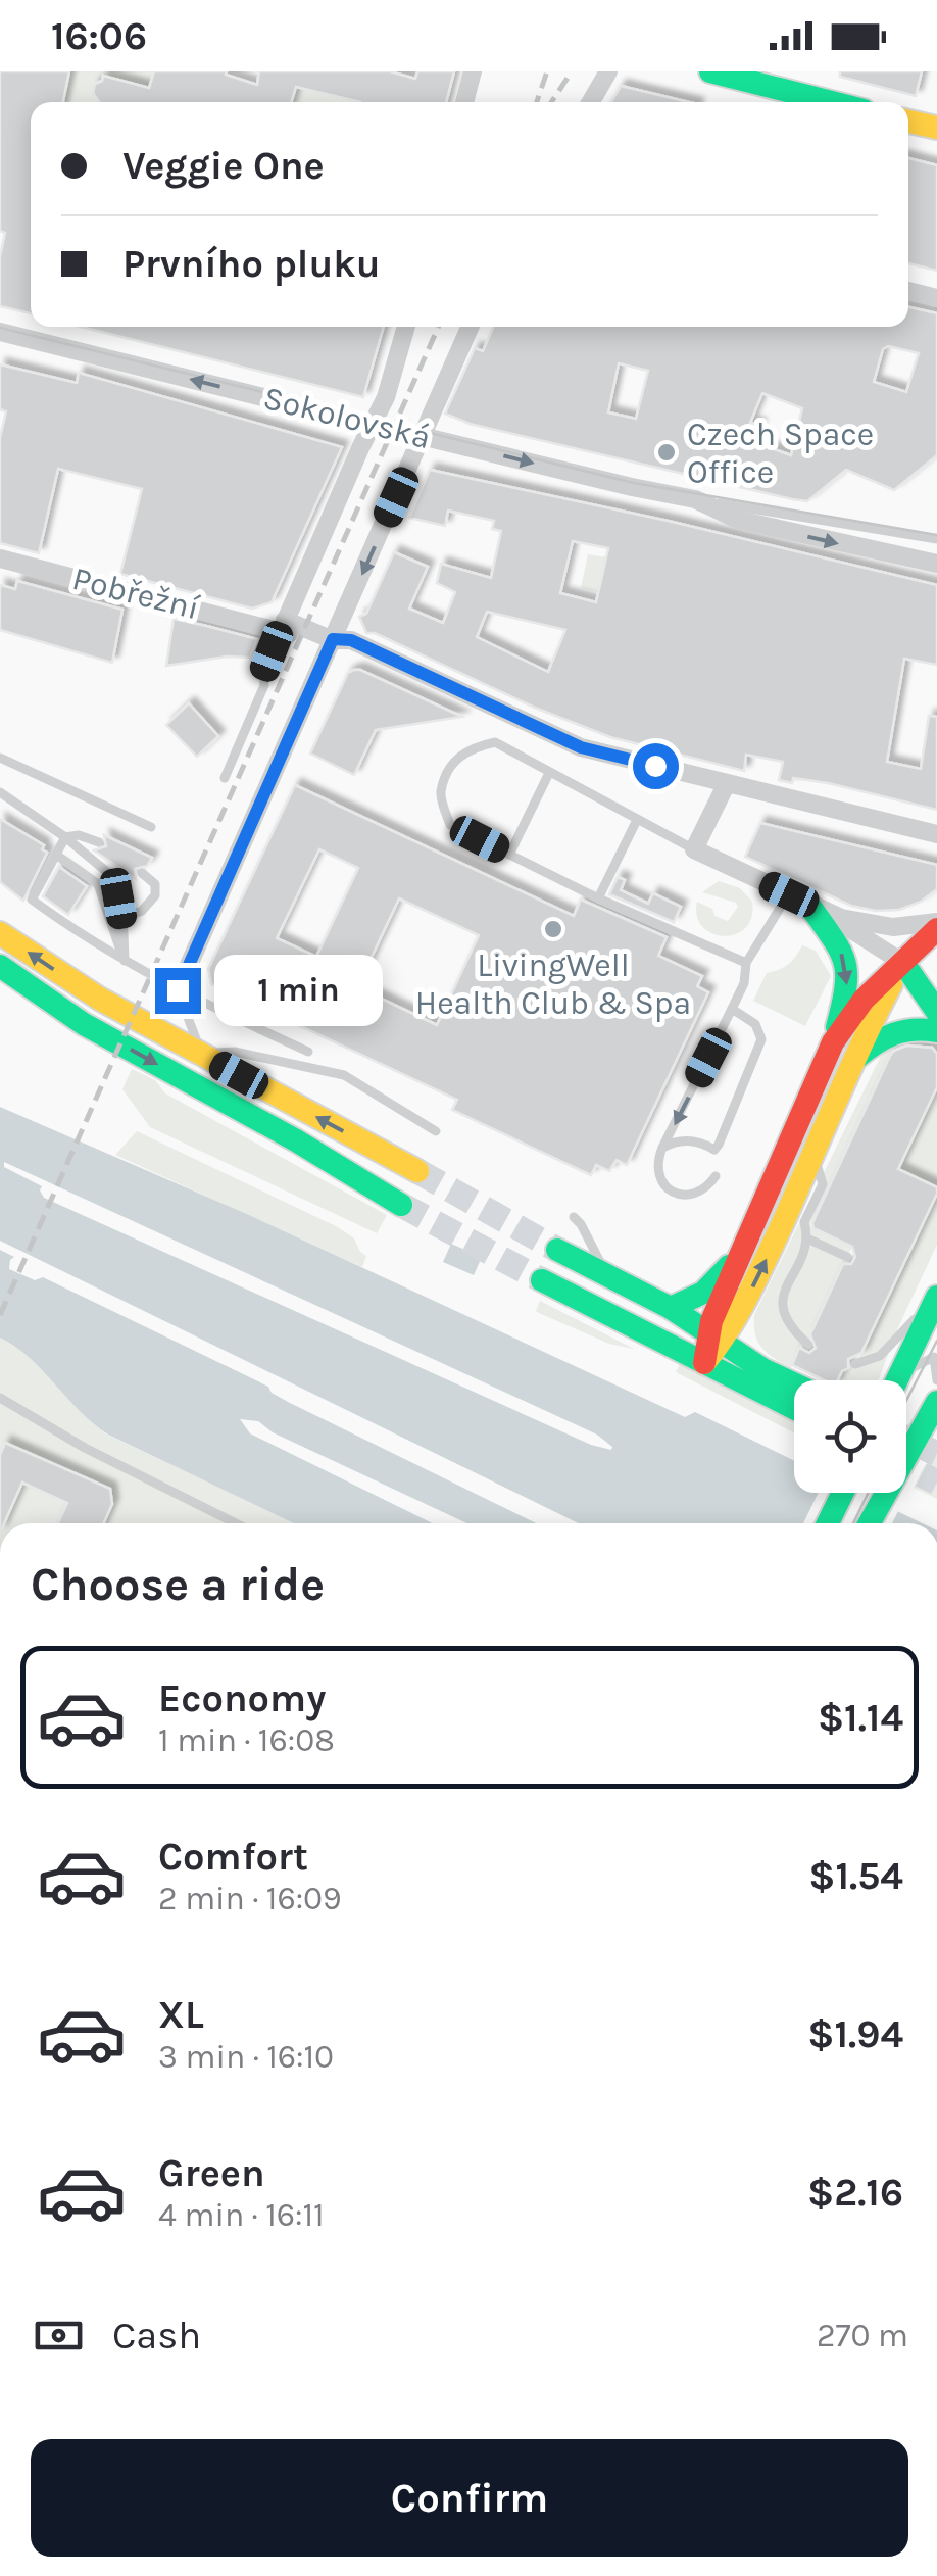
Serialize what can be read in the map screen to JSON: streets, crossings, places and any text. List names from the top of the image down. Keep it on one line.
{"streets":{"street":["Sokolovská","Pobřežní"]},"places":["Czech Space Office","LivingWell Health Club & Spa"],"page":{"status":"16:06","banner":["Veggie One","Prvního pluku"],"bubble":"1 min","heading":"Choose a ride","list":[{"name":"Economy","note":"1 min · 16:08","value":"$1.14"},{"name":"Comfort","note":"2 min · 16:09","value":"$1.54"},{"name":"XL","note":"3 min · 16:10","value":"$1.94"},{"name":"Green","note":"4 min · 16:11","value":"$2.16"}],"pay":["Cash","270 m"],"buttons":"Confirm"}}
